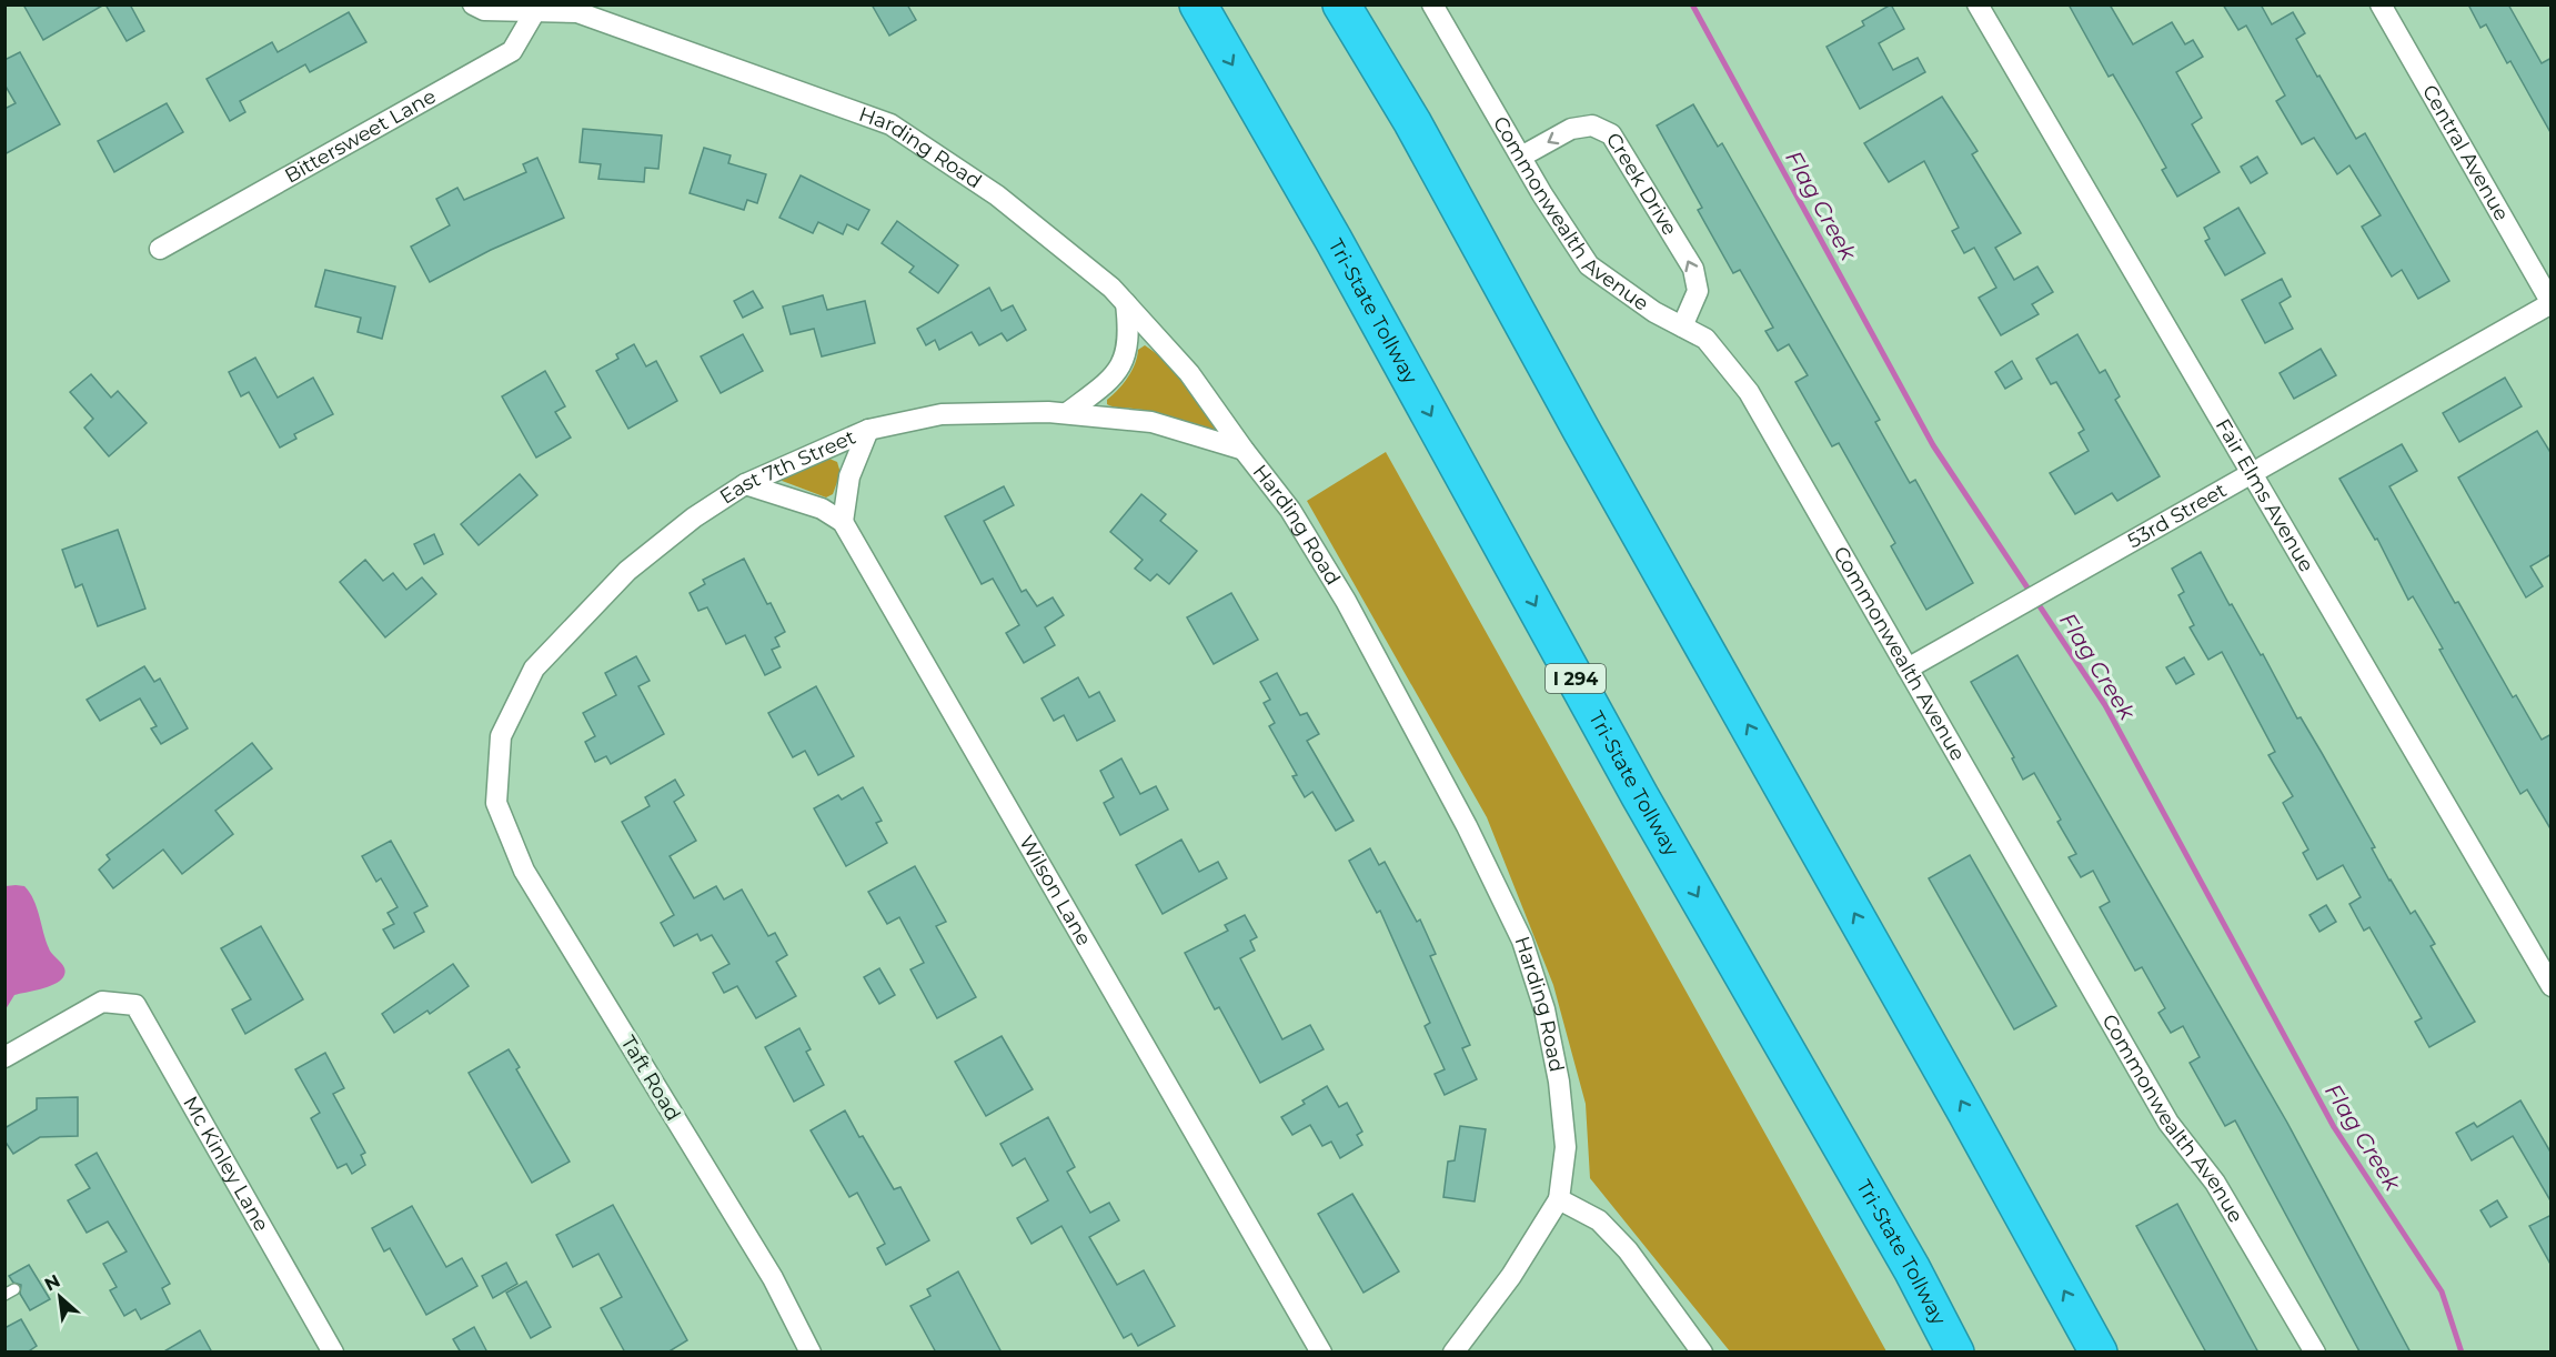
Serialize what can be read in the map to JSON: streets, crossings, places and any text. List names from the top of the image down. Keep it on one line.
{"streets":{"highway":["Tri-State Tollway","I 294"],"street":["Bittersweet Lane","Harding Road","Central Avenue","Creek Drive","Commonwealth Avenue","East 7th Street","Fair Elms Avenue","53rd Street","Wilson Lane","Taft Road","Mc Kinley Lane"]},"crossings":[["Bittersweet Lane","Harding Road"],["Harding Road","East 7th Street"],["Central Avenue","53rd Street"],["Creek Drive","Commonwealth Avenue"],["Commonwealth Avenue","53rd Street"],["East 7th Street","Wilson Lane"],["East 7th Street","Taft Road"],["Fair Elms Avenue","53rd Street"]],"water":["Flag Creek"],"north":"top left"}
